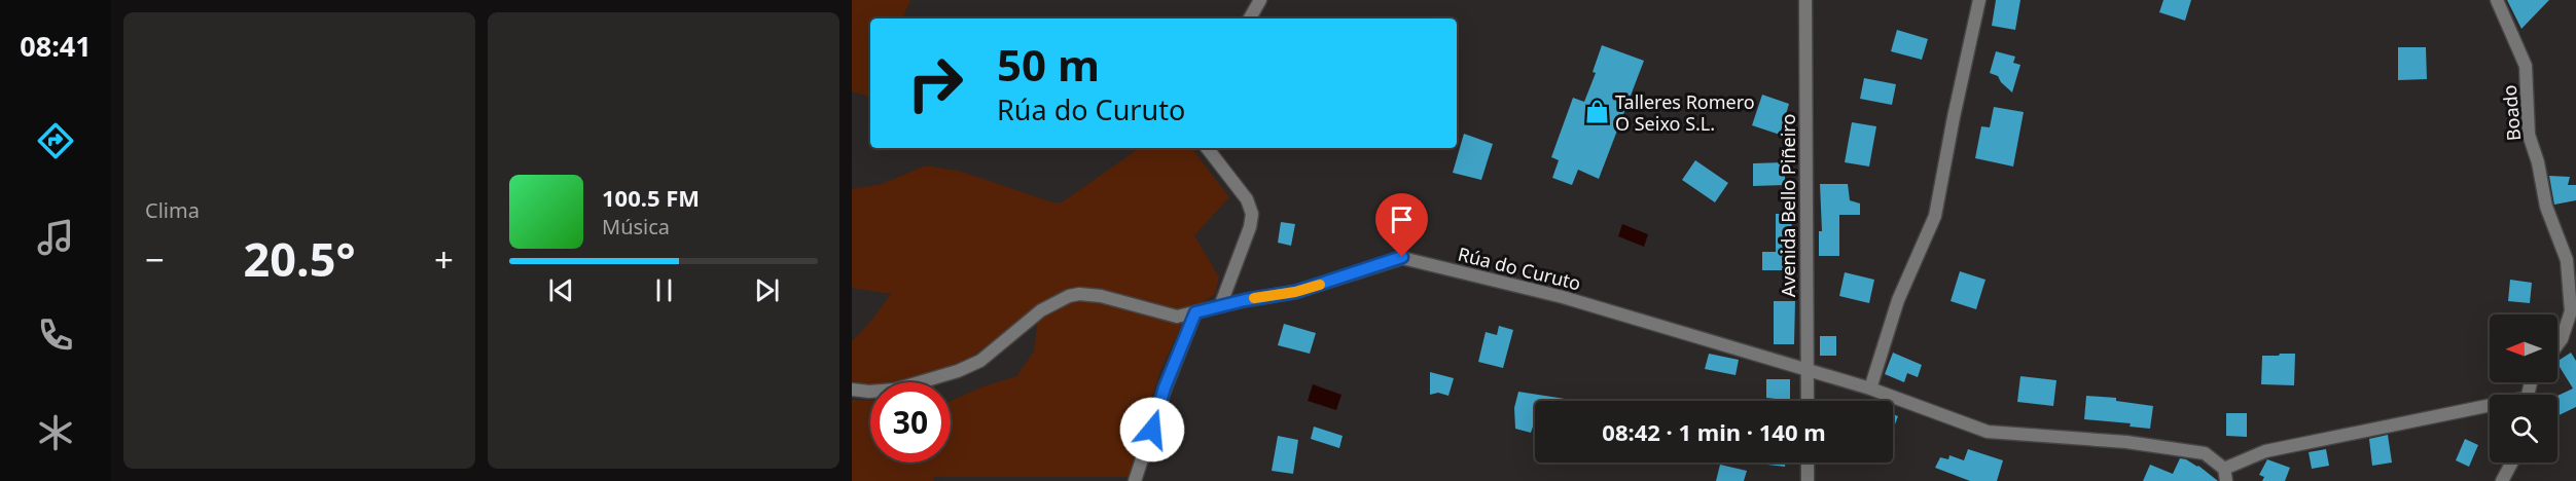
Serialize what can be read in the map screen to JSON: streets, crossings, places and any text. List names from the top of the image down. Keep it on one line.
{"streets":{"street":["Boado","Avenida Bello Piñeiro","Rúa do Curuto"]},"crossings":[["Avenida Bello Piñeiro","Rúa do Curuto"]],"places":{"shop":["Talleres Romero O Seixo S.L."]},"north":"left","page":{"tabs":"08:41","tile":"Clima","turn":["50 m","Rúa do Curuto"],"song":["100.5 FM","Música"],"heat":["−","20.5°","+"],"limit":"30","trip":"08:42 · 1 min · 140 m"}}
